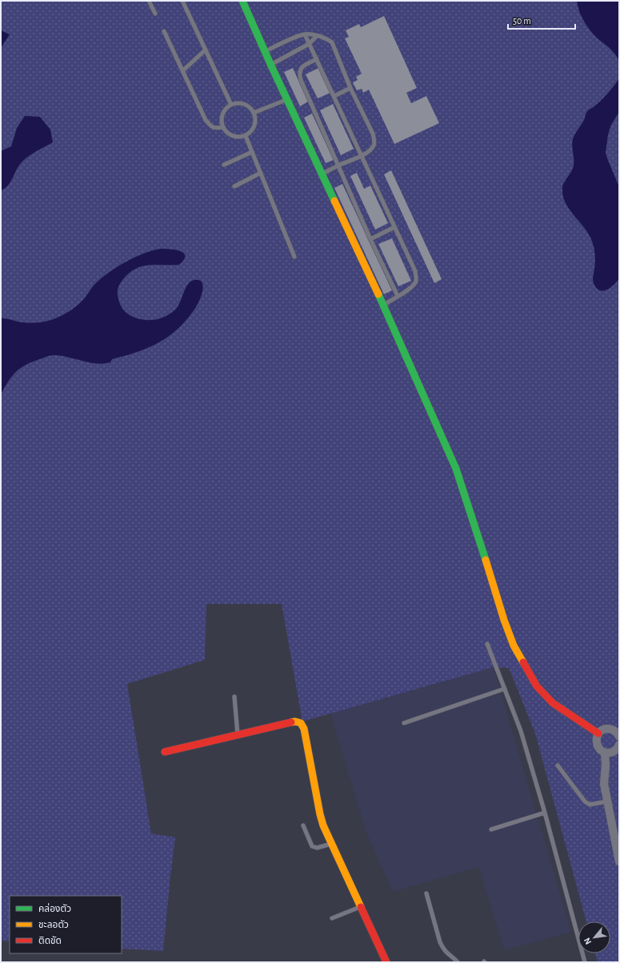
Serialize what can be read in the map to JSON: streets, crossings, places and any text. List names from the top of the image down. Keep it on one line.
{"legend":["คล่องตัว","ชะลอตัว","ติดขัด"],"scale_bar":"50 m","north":"bottom left"}
